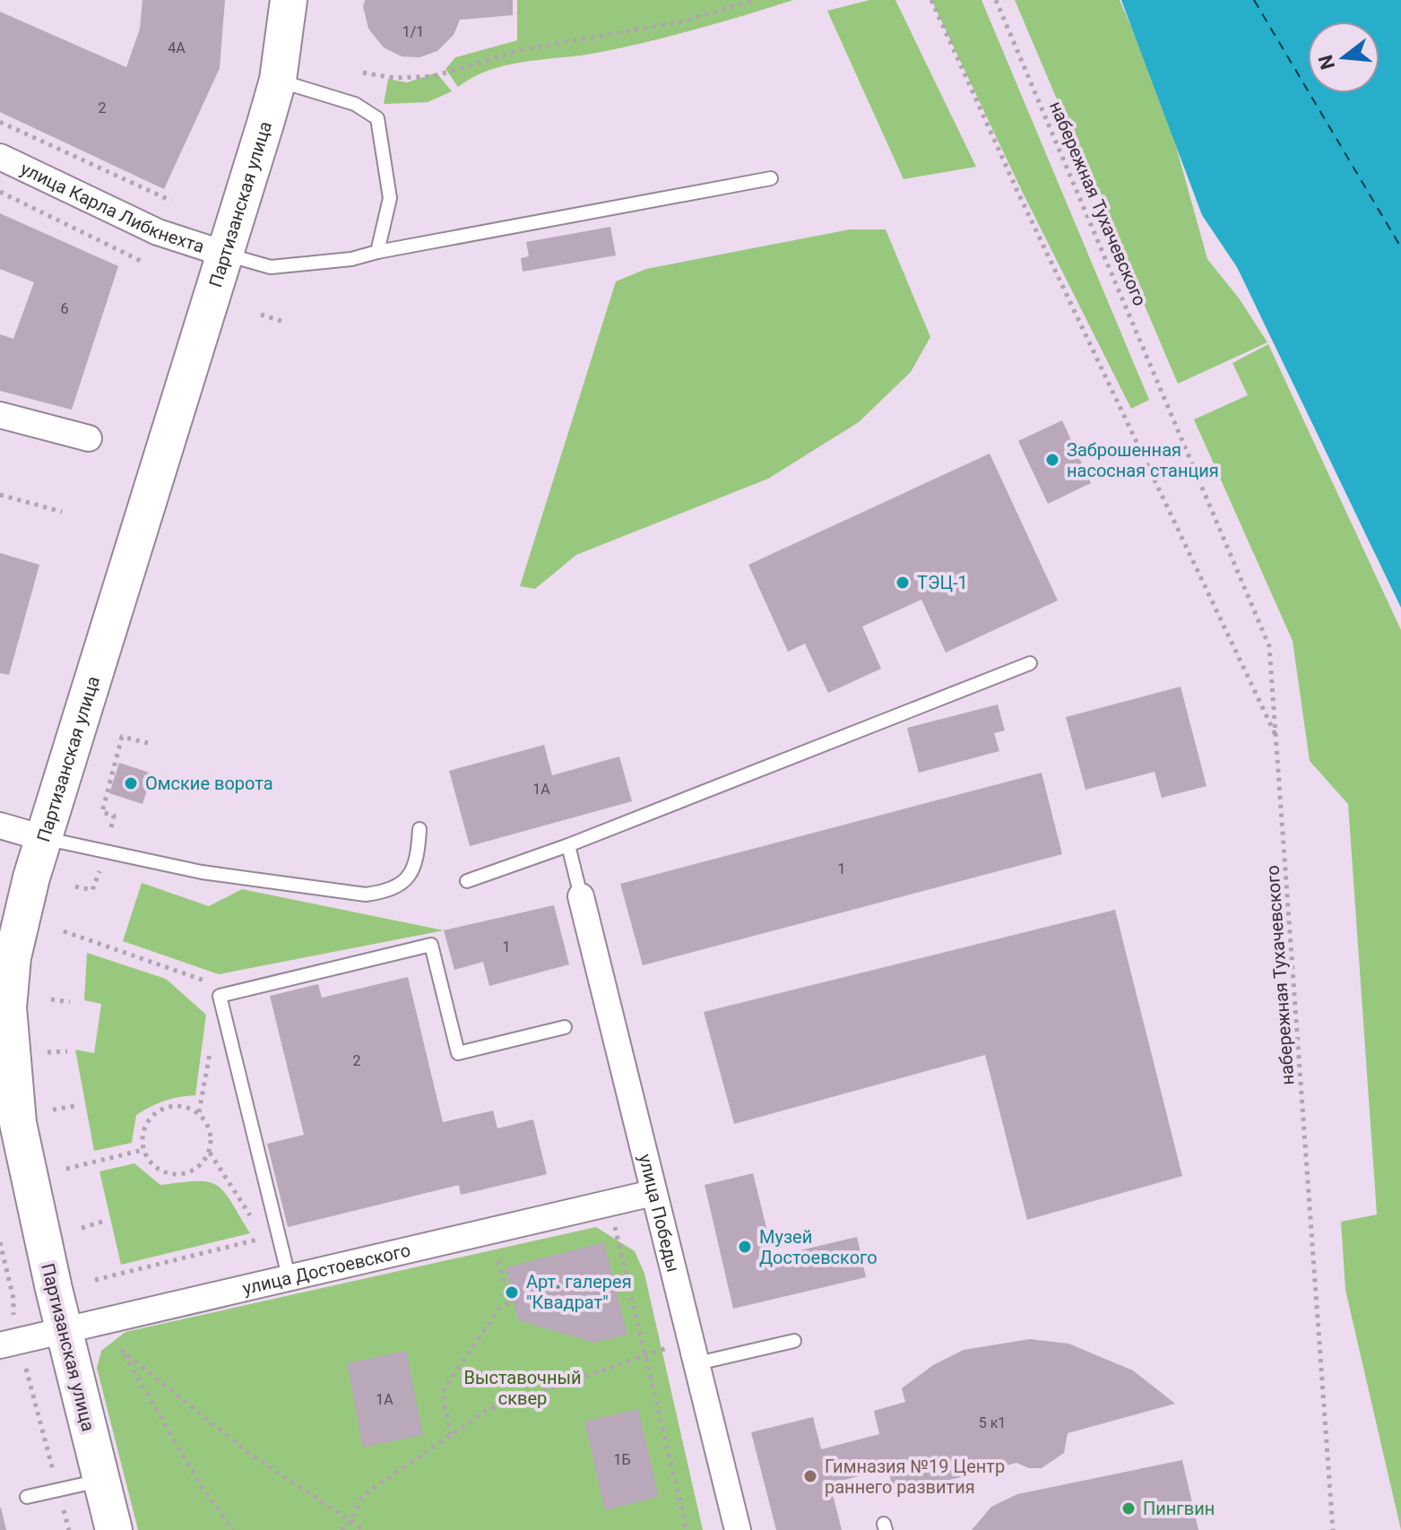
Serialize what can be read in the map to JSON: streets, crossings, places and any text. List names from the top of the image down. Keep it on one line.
{"streets":{"street":["Партизанская улица","улица Карла Либкнехта","улица Победы","улица Достоевского"],"path":["набережная Тухачевского"]},"crossings":[["Партизанская улица","улица Карла Либкнехта"],["Партизанская улица","улица Достоевского"],["улица Победы","улица Достоевского"]],"parks":["Выставочный сквер"],"places":["Заброшенная насосная станция","ТЭЦ-1","Омские ворота","Музей Достоевского","Арт. галерея \"Квадрат\"","Гимназия №19 Центр раннего развития","Пингвин"],"house_numbers":["1/1","4А","2","6","1А","1","1","2","1А","5 к1","1Б"],"north":"left"}
